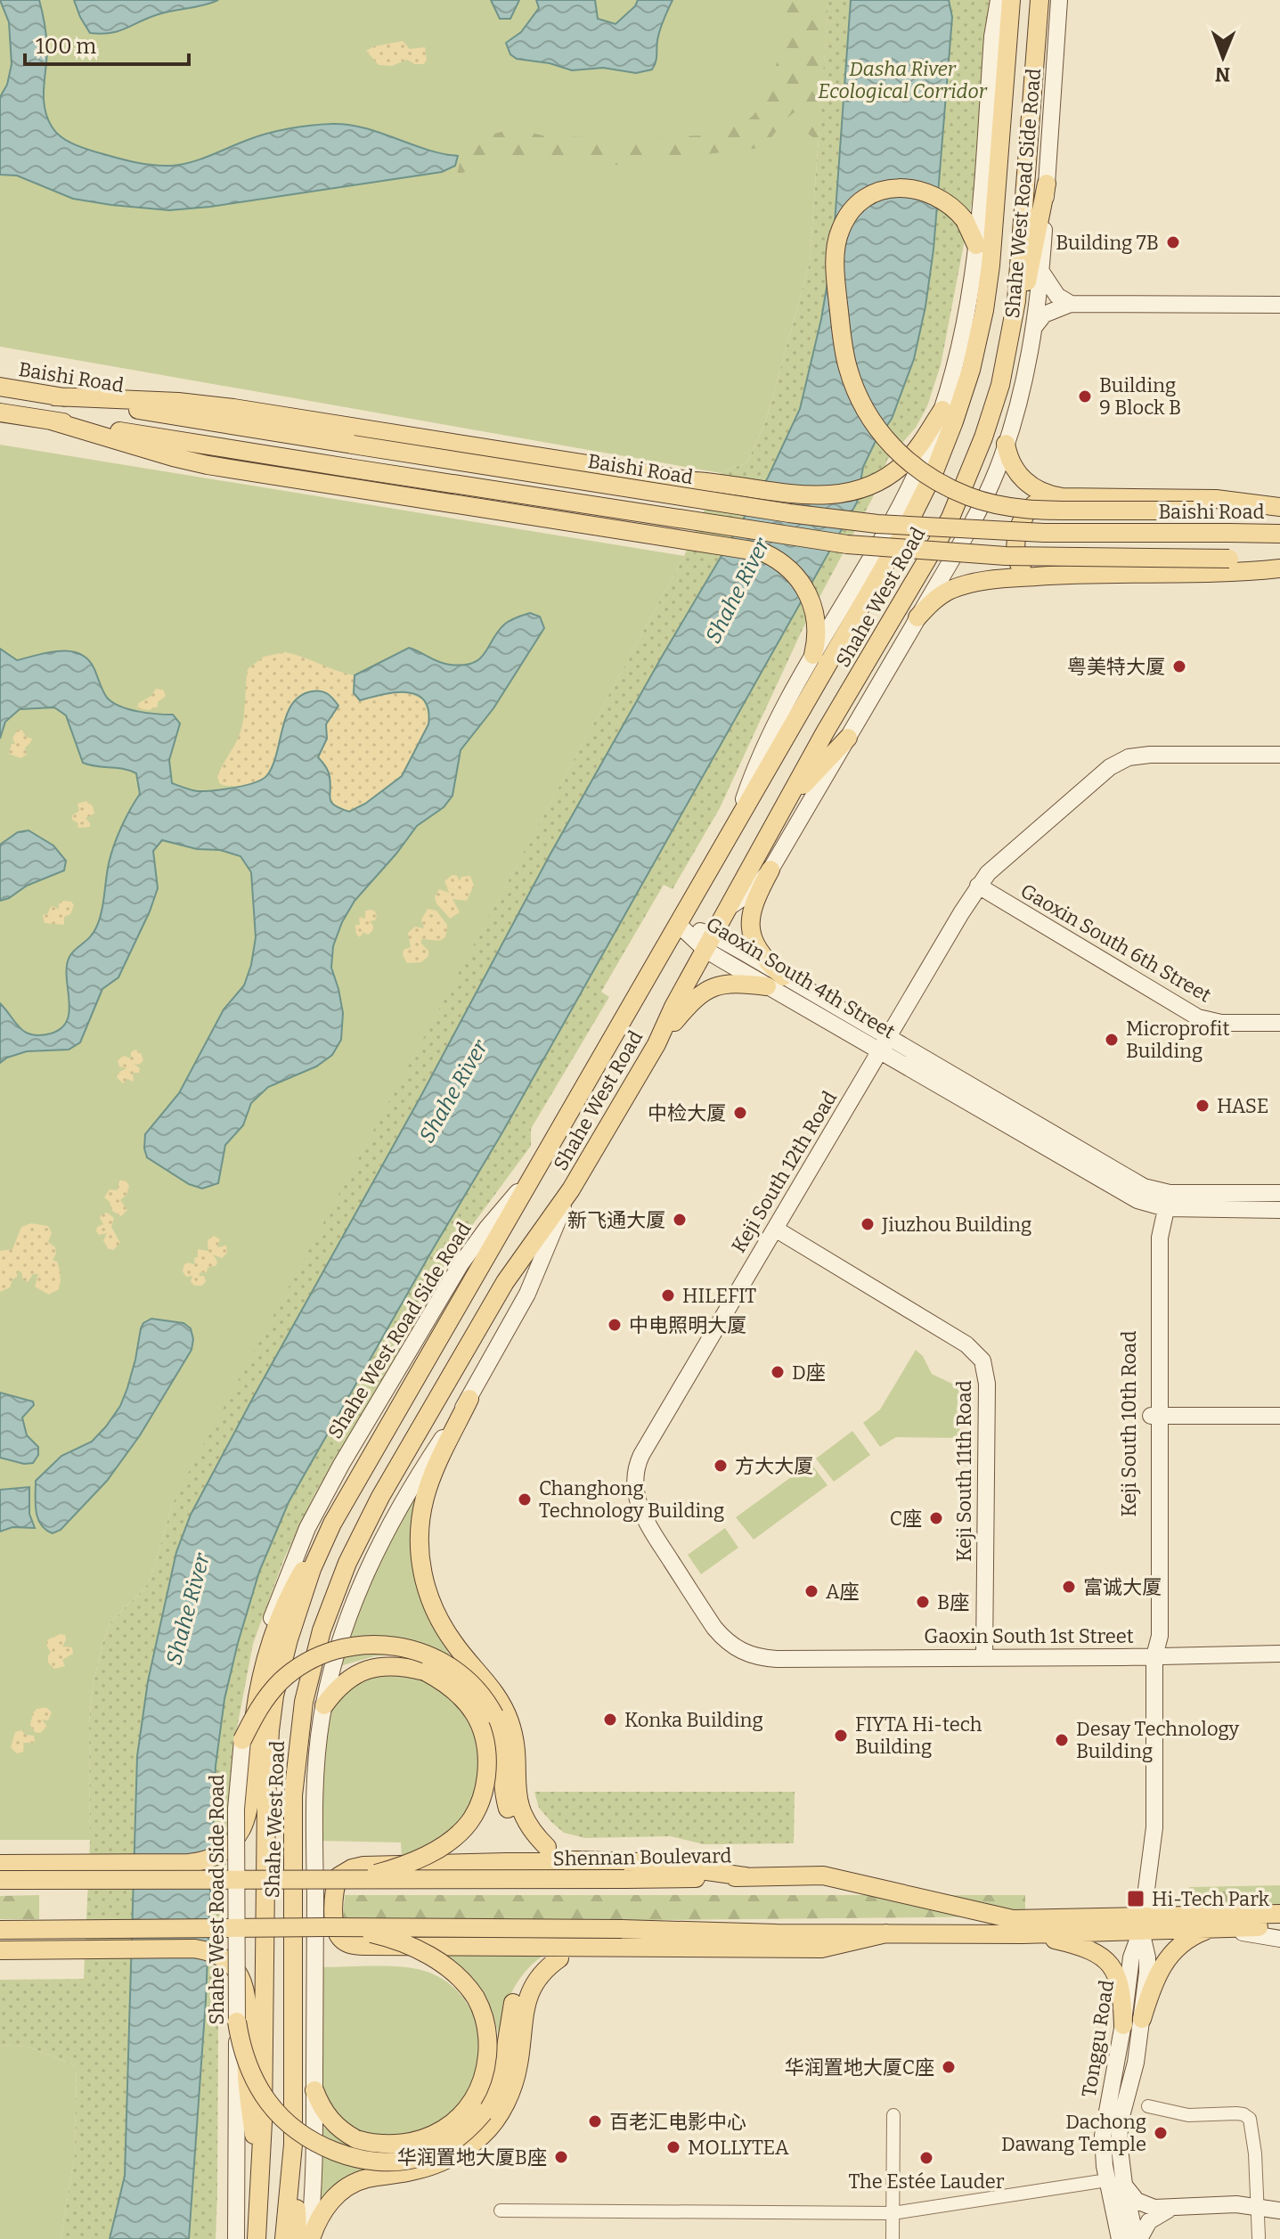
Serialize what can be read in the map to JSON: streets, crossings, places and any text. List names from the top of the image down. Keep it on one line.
{"streets":{"main road":["Shahe West Road Side Road","Baishi Road","Shahe West Road","Gaoxin South 6th Street","Gaoxin South 4th Street","Keji South 12th Road","Keji South 10th Road","Keji South 11th Road","Gaoxin South 1st Street","Shennan Boulevard","Tonggu Road"]},"crossings":[["Shahe West Road Side Road","Shahe West Road"],["Shahe West Road","Gaoxin South 4th Street"],["Gaoxin South 6th Street","Keji South 12th Road"],["Gaoxin South 4th Street","Keji South 12th Road"],["Gaoxin South 4th Street","Keji South 10th Road"],["Keji South 12th Road","Keji South 11th Road"],["Keji South 12th Road","Gaoxin South 1st Street"],["Keji South 10th Road","Gaoxin South 1st Street"],["Keji South 10th Road","Shennan Boulevard"],["Keji South 10th Road","Tonggu Road"],["Keji South 11th Road","Gaoxin South 1st Street"],["Shennan Boulevard","Tonggu Road"]],"water":["Shahe River"],"parks":["Dasha River Ecological Corridor"],"places":{"other":["Building 7B","Building 9 Block B","粤美特大厦","Microprofit Building","HASE","中检大厦","新飞通大厦","Jiuzhou Building","HILEFIT","中电照明大厦","D座","方大大厦","Changhong Technology Building","C座","富诚大厦","A座","B座","Konka Building","FIYTA Hi-tech Building","Desay Technology Building","华润置地大厦C座","百老汇电影中心","Dachong Dawang Temple","MOLLYTEA","华润置地大厦B座","The Estée Lauder"],"transit":["Hi-Tech Park"]},"scale_bar":"100 m","north":"bottom"}
